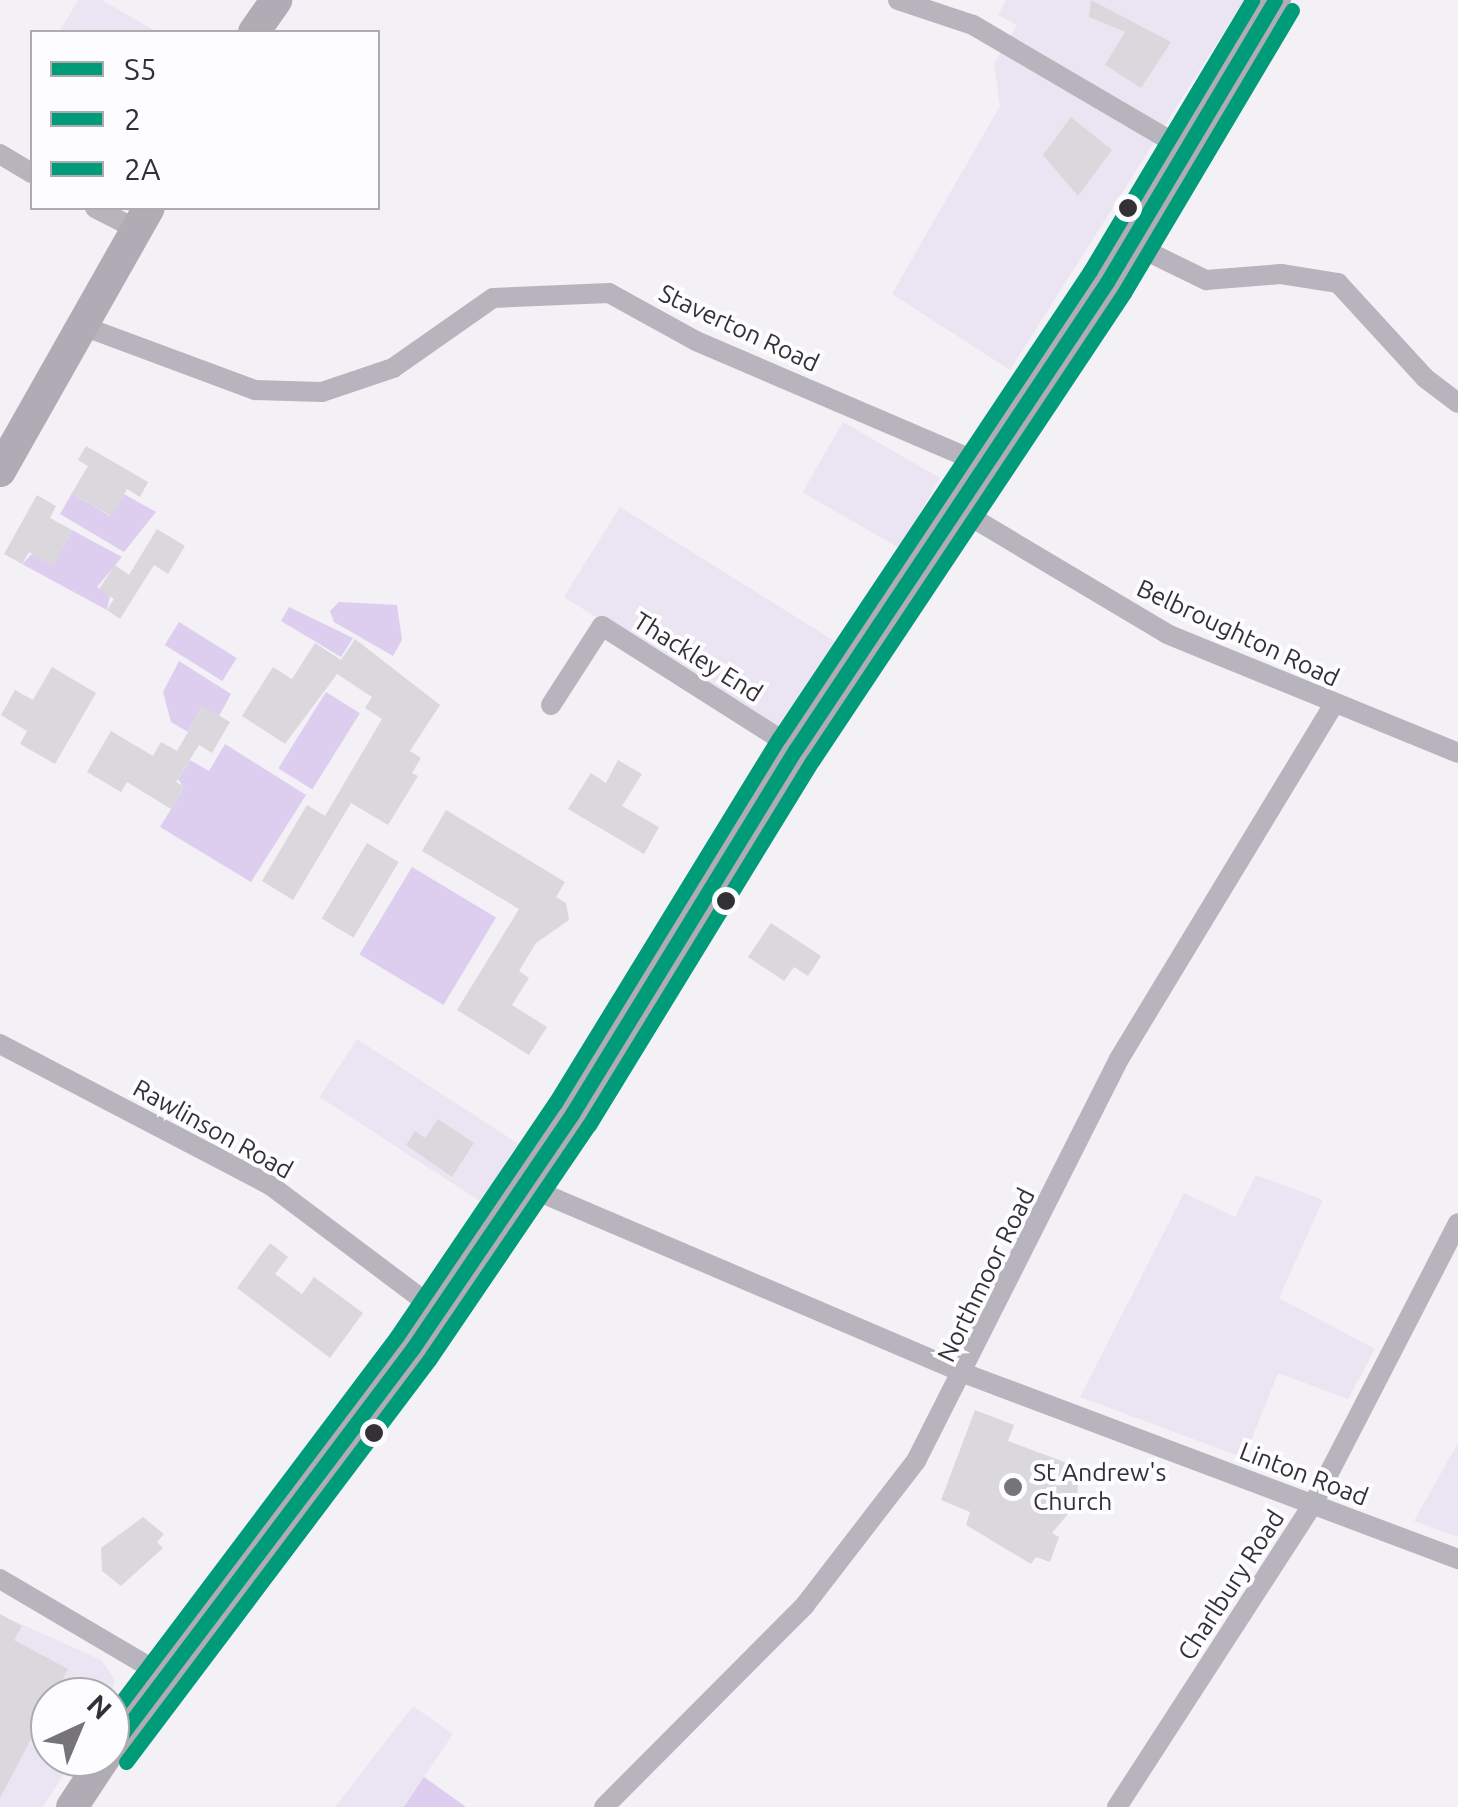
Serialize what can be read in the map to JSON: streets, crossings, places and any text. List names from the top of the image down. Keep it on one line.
{"streets":{"street":["Staverton Road","Belbroughton Road","Thackley End","Rawlinson Road","Northmoor Road","Linton Road","Charlbury Road"]},"crossings":[["Belbroughton Road","Northmoor Road"],["Northmoor Road","Linton Road"],["Linton Road","Charlbury Road"]],"places":["St Andrew's Church"],"lines":["transit line S5","transit line 2A","transit line 2"],"legend":["S5","2","2A"],"north":"top right"}
